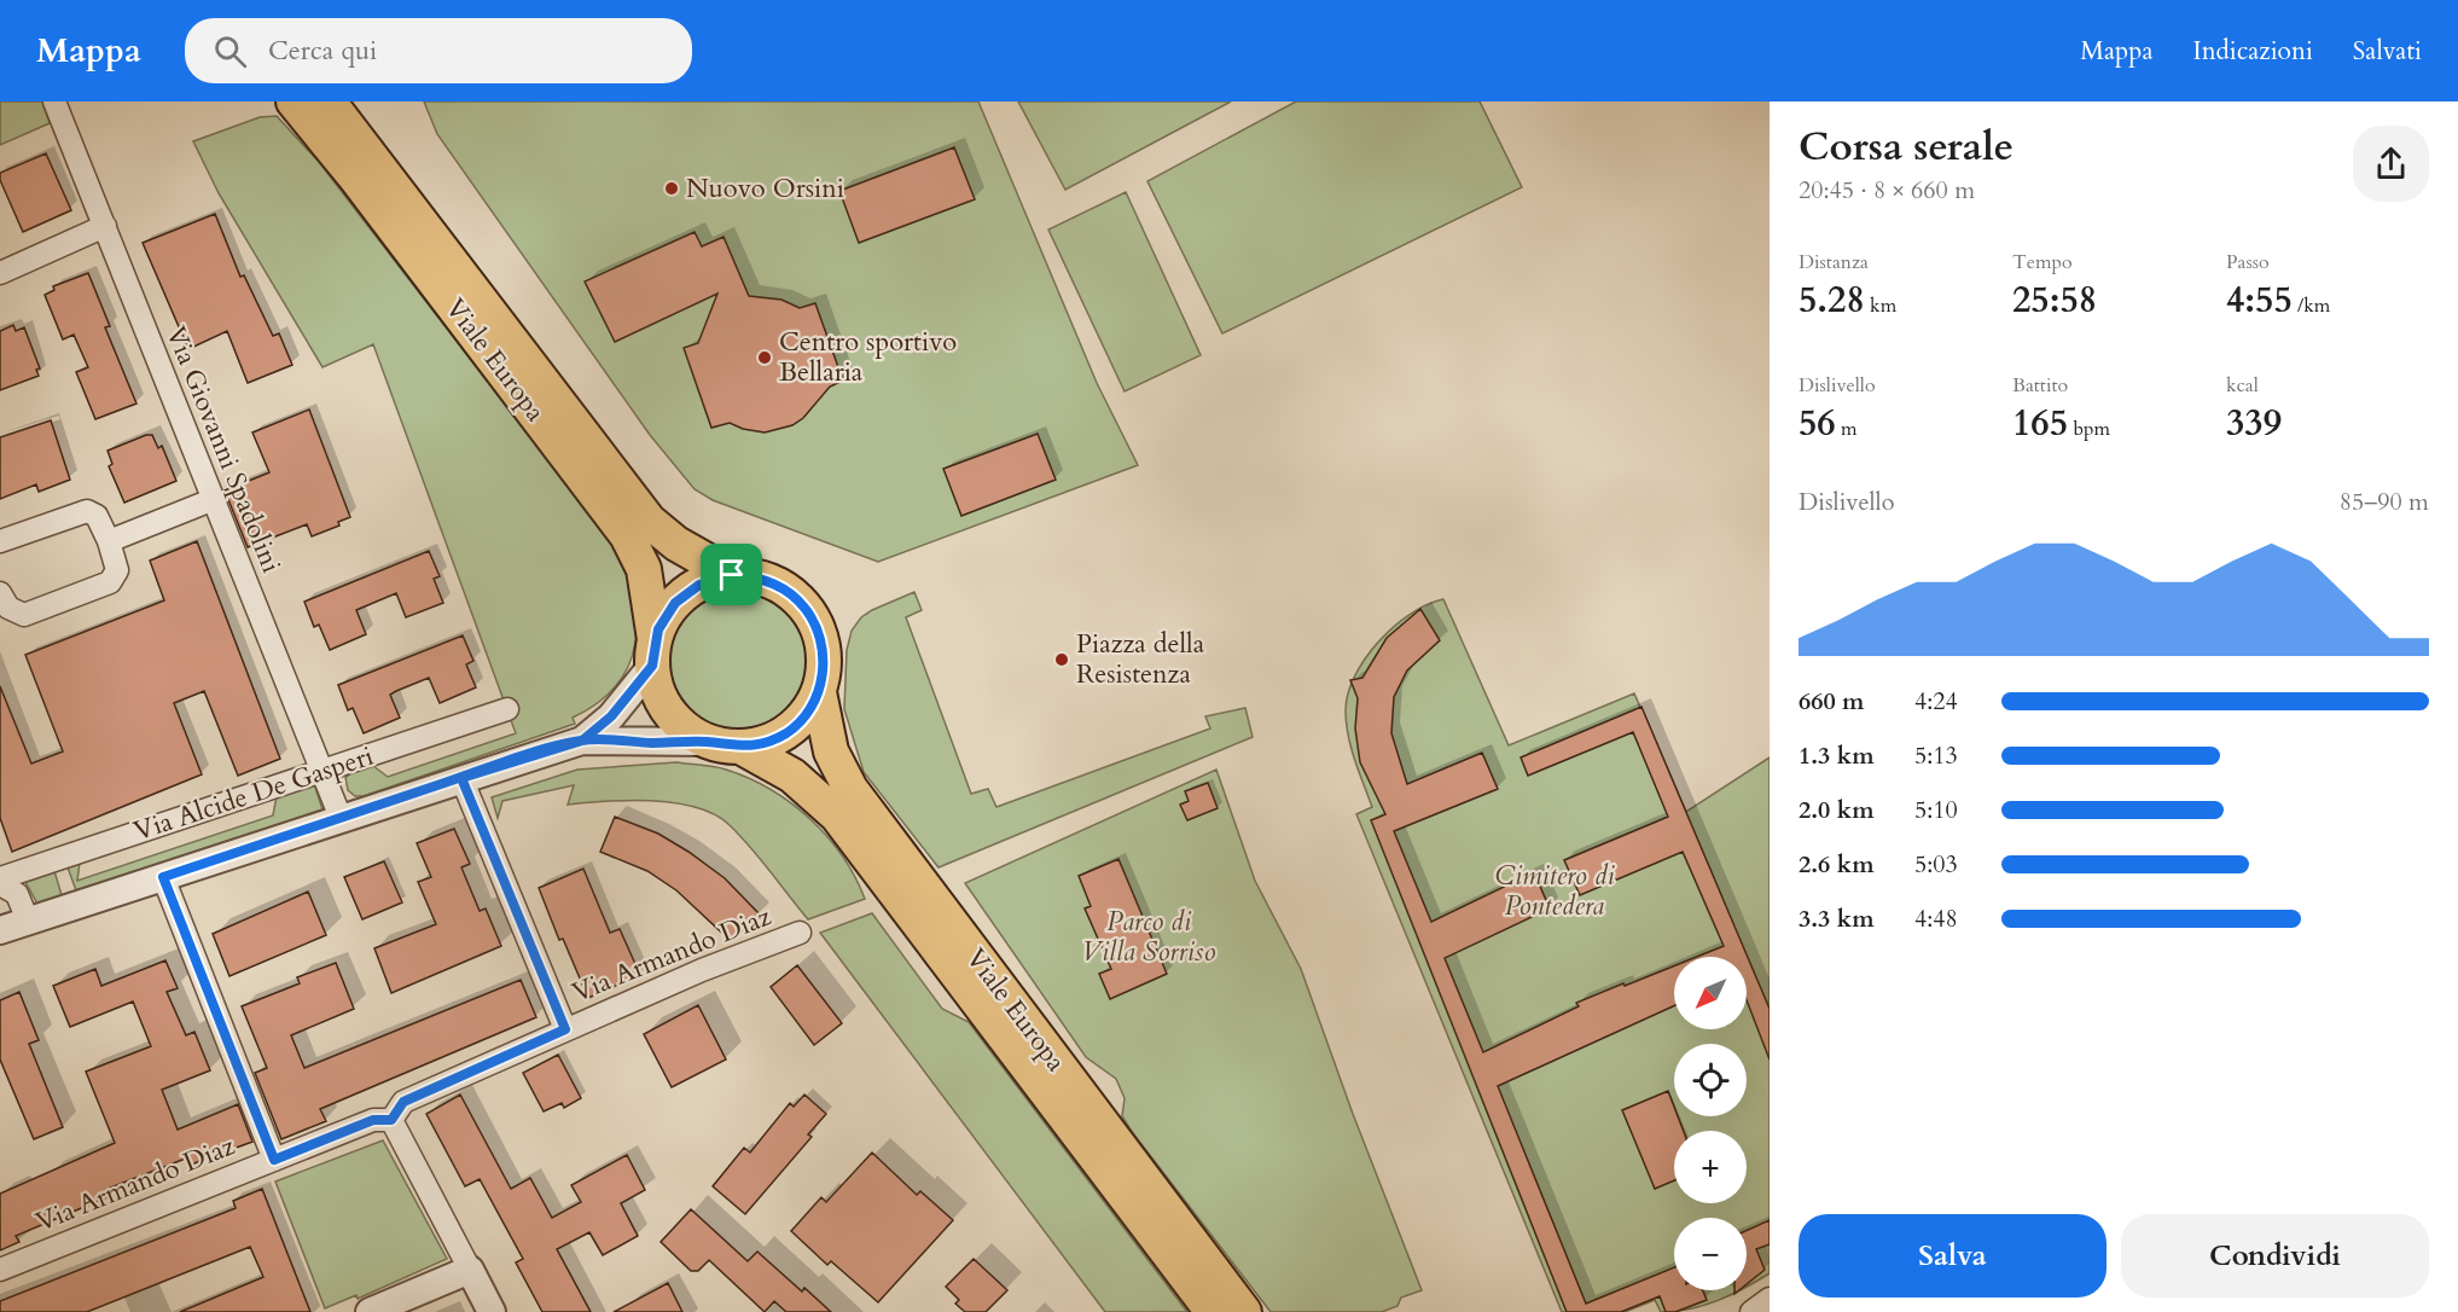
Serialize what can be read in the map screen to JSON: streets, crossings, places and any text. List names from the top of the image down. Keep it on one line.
{"streets":{"main road":["Viale Europa"],"street":["Via Giovanni Spadolini","Via Alcide De Gasperi","Via Armando Diaz"]},"crossings":[["Viale Europa","Via Alcide De Gasperi"],["Via Giovanni Spadolini","Via Alcide De Gasperi"],["Via Alcide De Gasperi","Via Armando Diaz"]],"parks":["Cimitero di Pontedera","Parco di Villa Sorriso"],"places":["Nuovo Orsini","Centro sportivo Bellaria","Piazza della Resistenza"],"north":"bottom left","page":{"header":"Mappa","search":"Cerca qui","nav":["Mappa","Indicazioni","Salvati"],"heading":["Corsa serale","20:45 · 8 × 660 m"],"stats":[["Distanza","5.28 km"],["Tempo","25:58"],["Passo","4:55 /km"],["Dislivello","56 m"],["Battito","165 bpm"],["kcal","339"]],"chart":["Dislivello","85–90 m"],"list":[{"name":"660 m","note":"4:24"},{"name":"1.3 km","note":"5:13"},{"name":"2.0 km","note":"5:10"},{"name":"2.6 km","note":"5:03"},{"name":"3.3 km","note":"4:48"}],"map_buttons":["+","−"],"buttons":["Salva","Condividi"]}}
